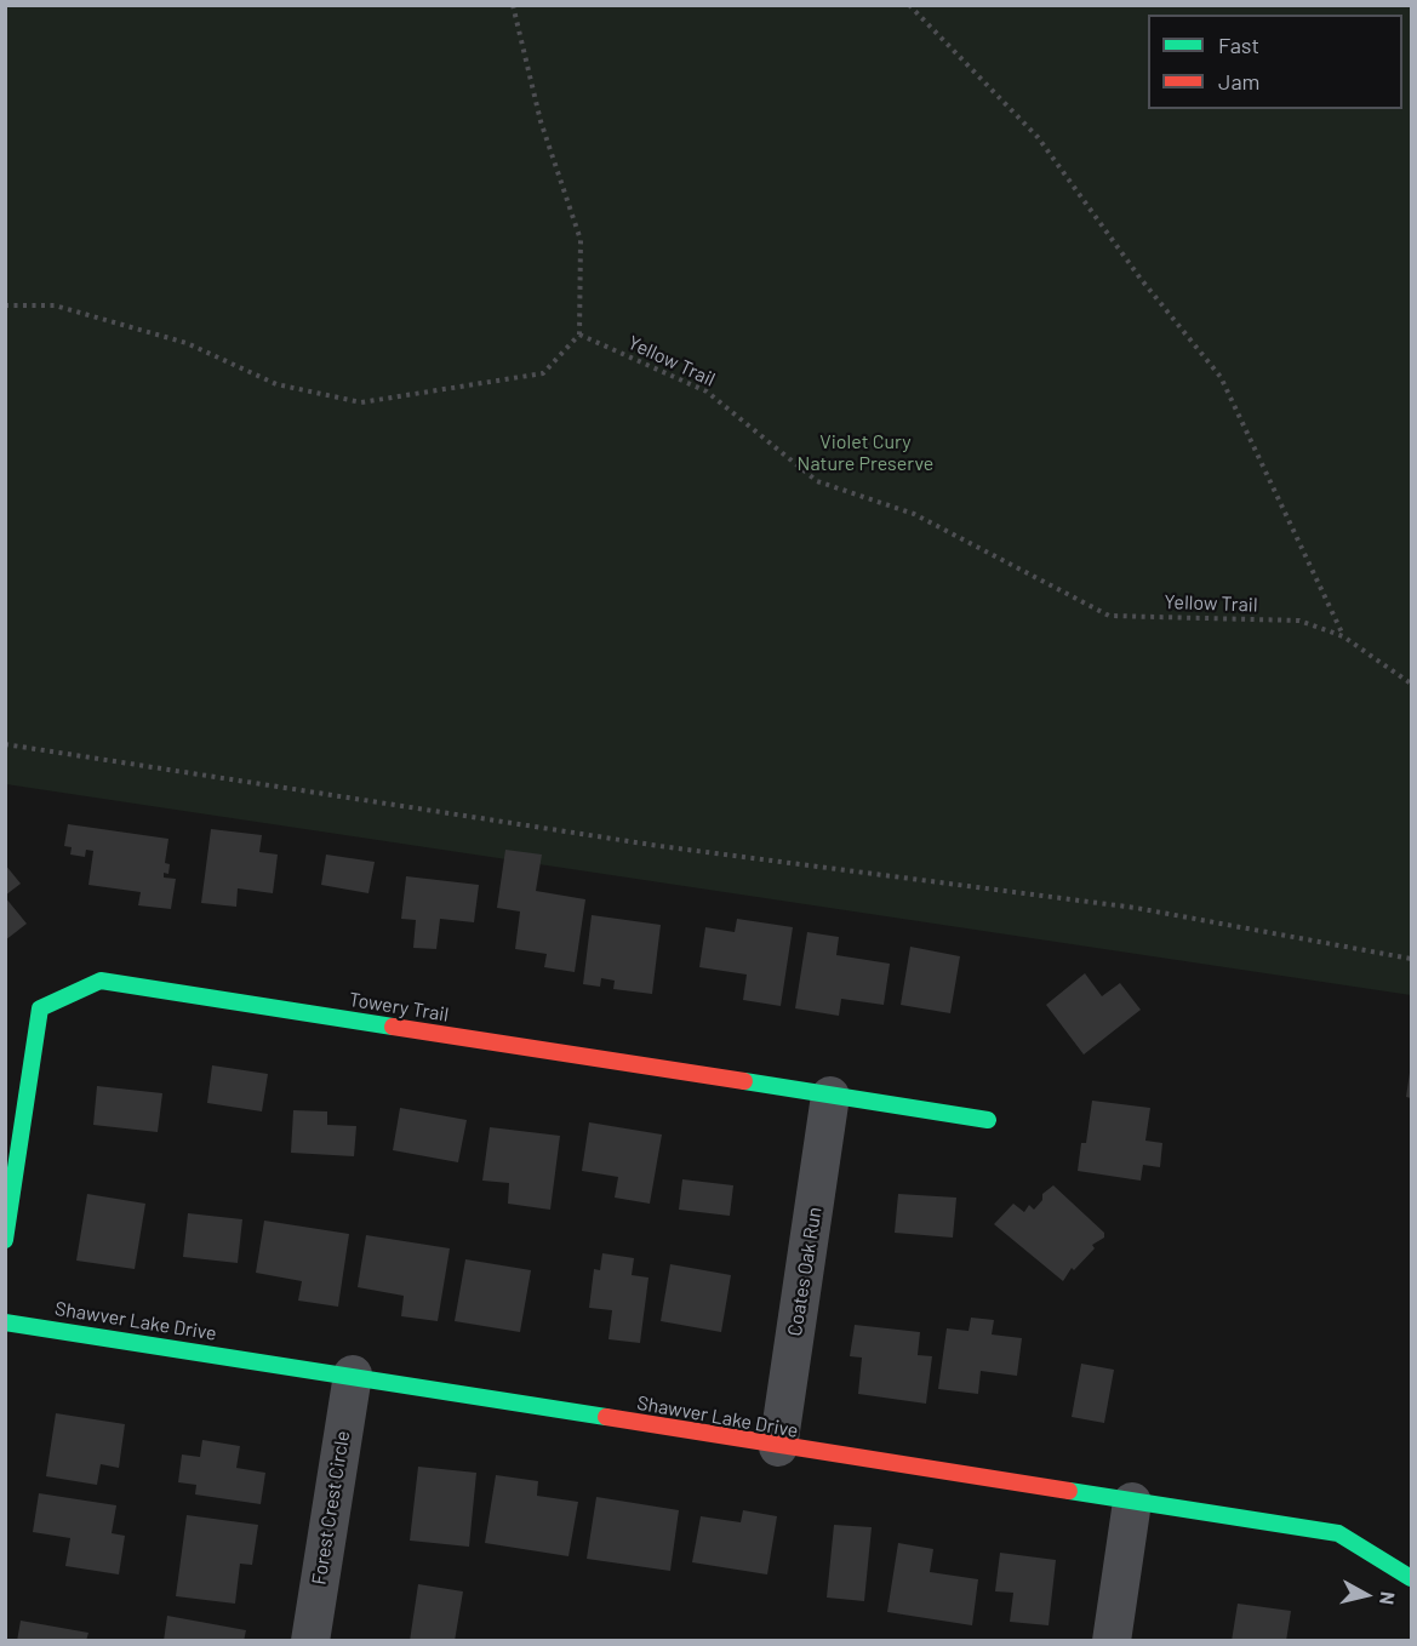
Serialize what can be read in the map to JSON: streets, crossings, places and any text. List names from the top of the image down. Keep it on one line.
{"streets":{"street":["Towery Trail","Coates Oak Run","Shawver Lake Drive","Forest Crest Circle"],"path":["Yellow Trail"]},"crossings":[["Towery Trail","Coates Oak Run"],["Coates Oak Run","Shawver Lake Drive"],["Shawver Lake Drive","Forest Crest Circle"]],"parks":["Violet Cury Nature Preserve"],"legend":["Fast","Jam"],"north":"right"}
